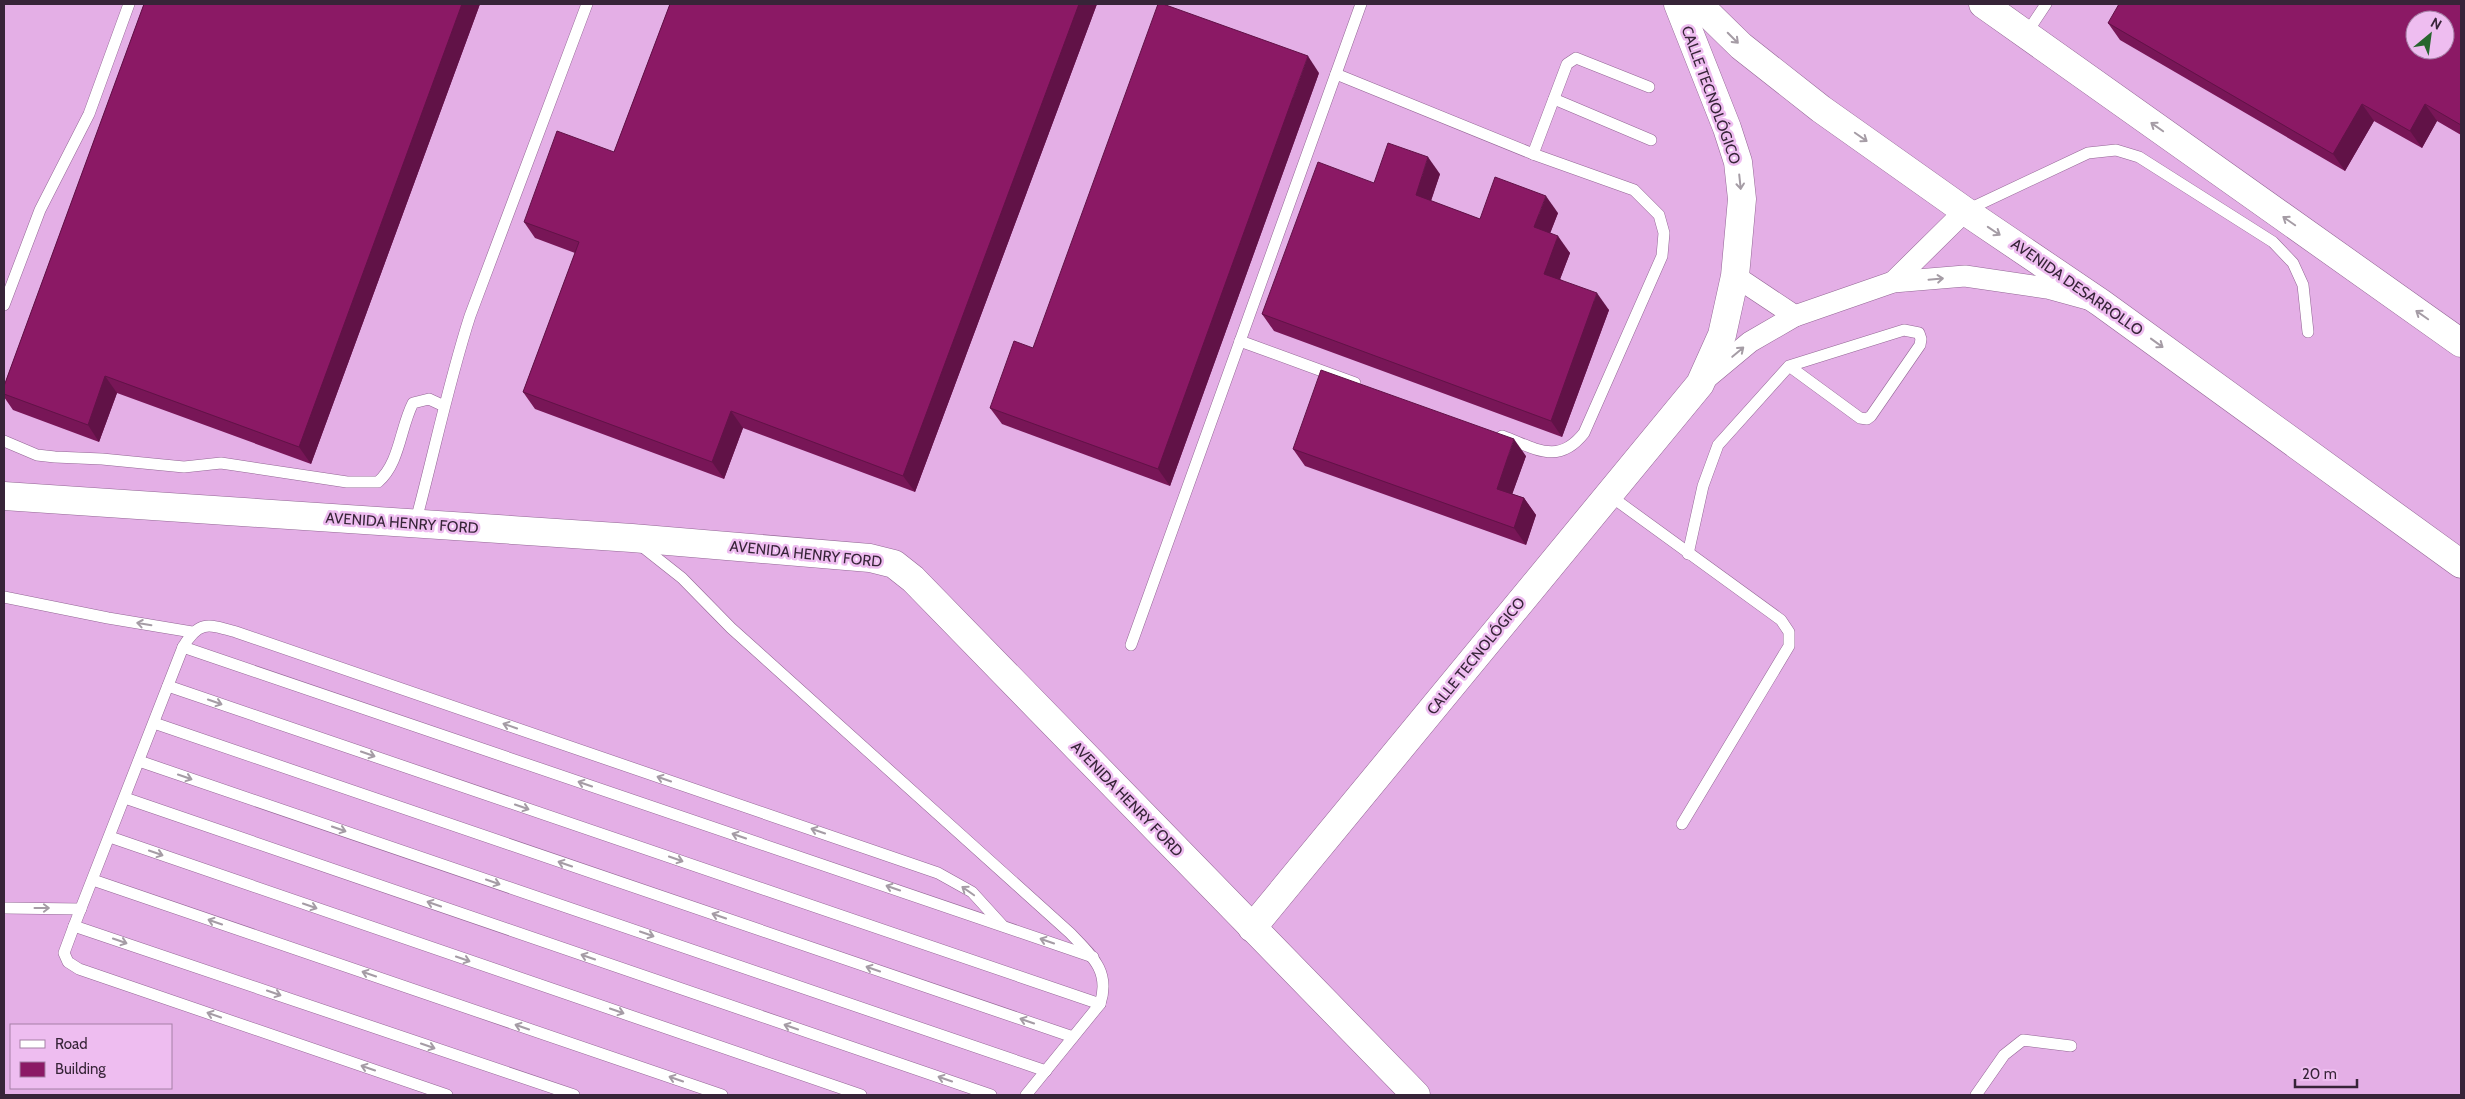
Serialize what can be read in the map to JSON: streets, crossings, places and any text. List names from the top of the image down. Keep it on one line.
{"streets":{"street":["CALLE TECNOLÓGICO","AVENIDA DESARROLLO","AVENIDA HENRY FORD"]},"crossings":[["CALLE TECNOLÓGICO","AVENIDA DESARROLLO"],["CALLE TECNOLÓGICO","AVENIDA HENRY FORD"]],"legend":["Road","Building"],"scale_bar":"20 m","north":"top right"}
